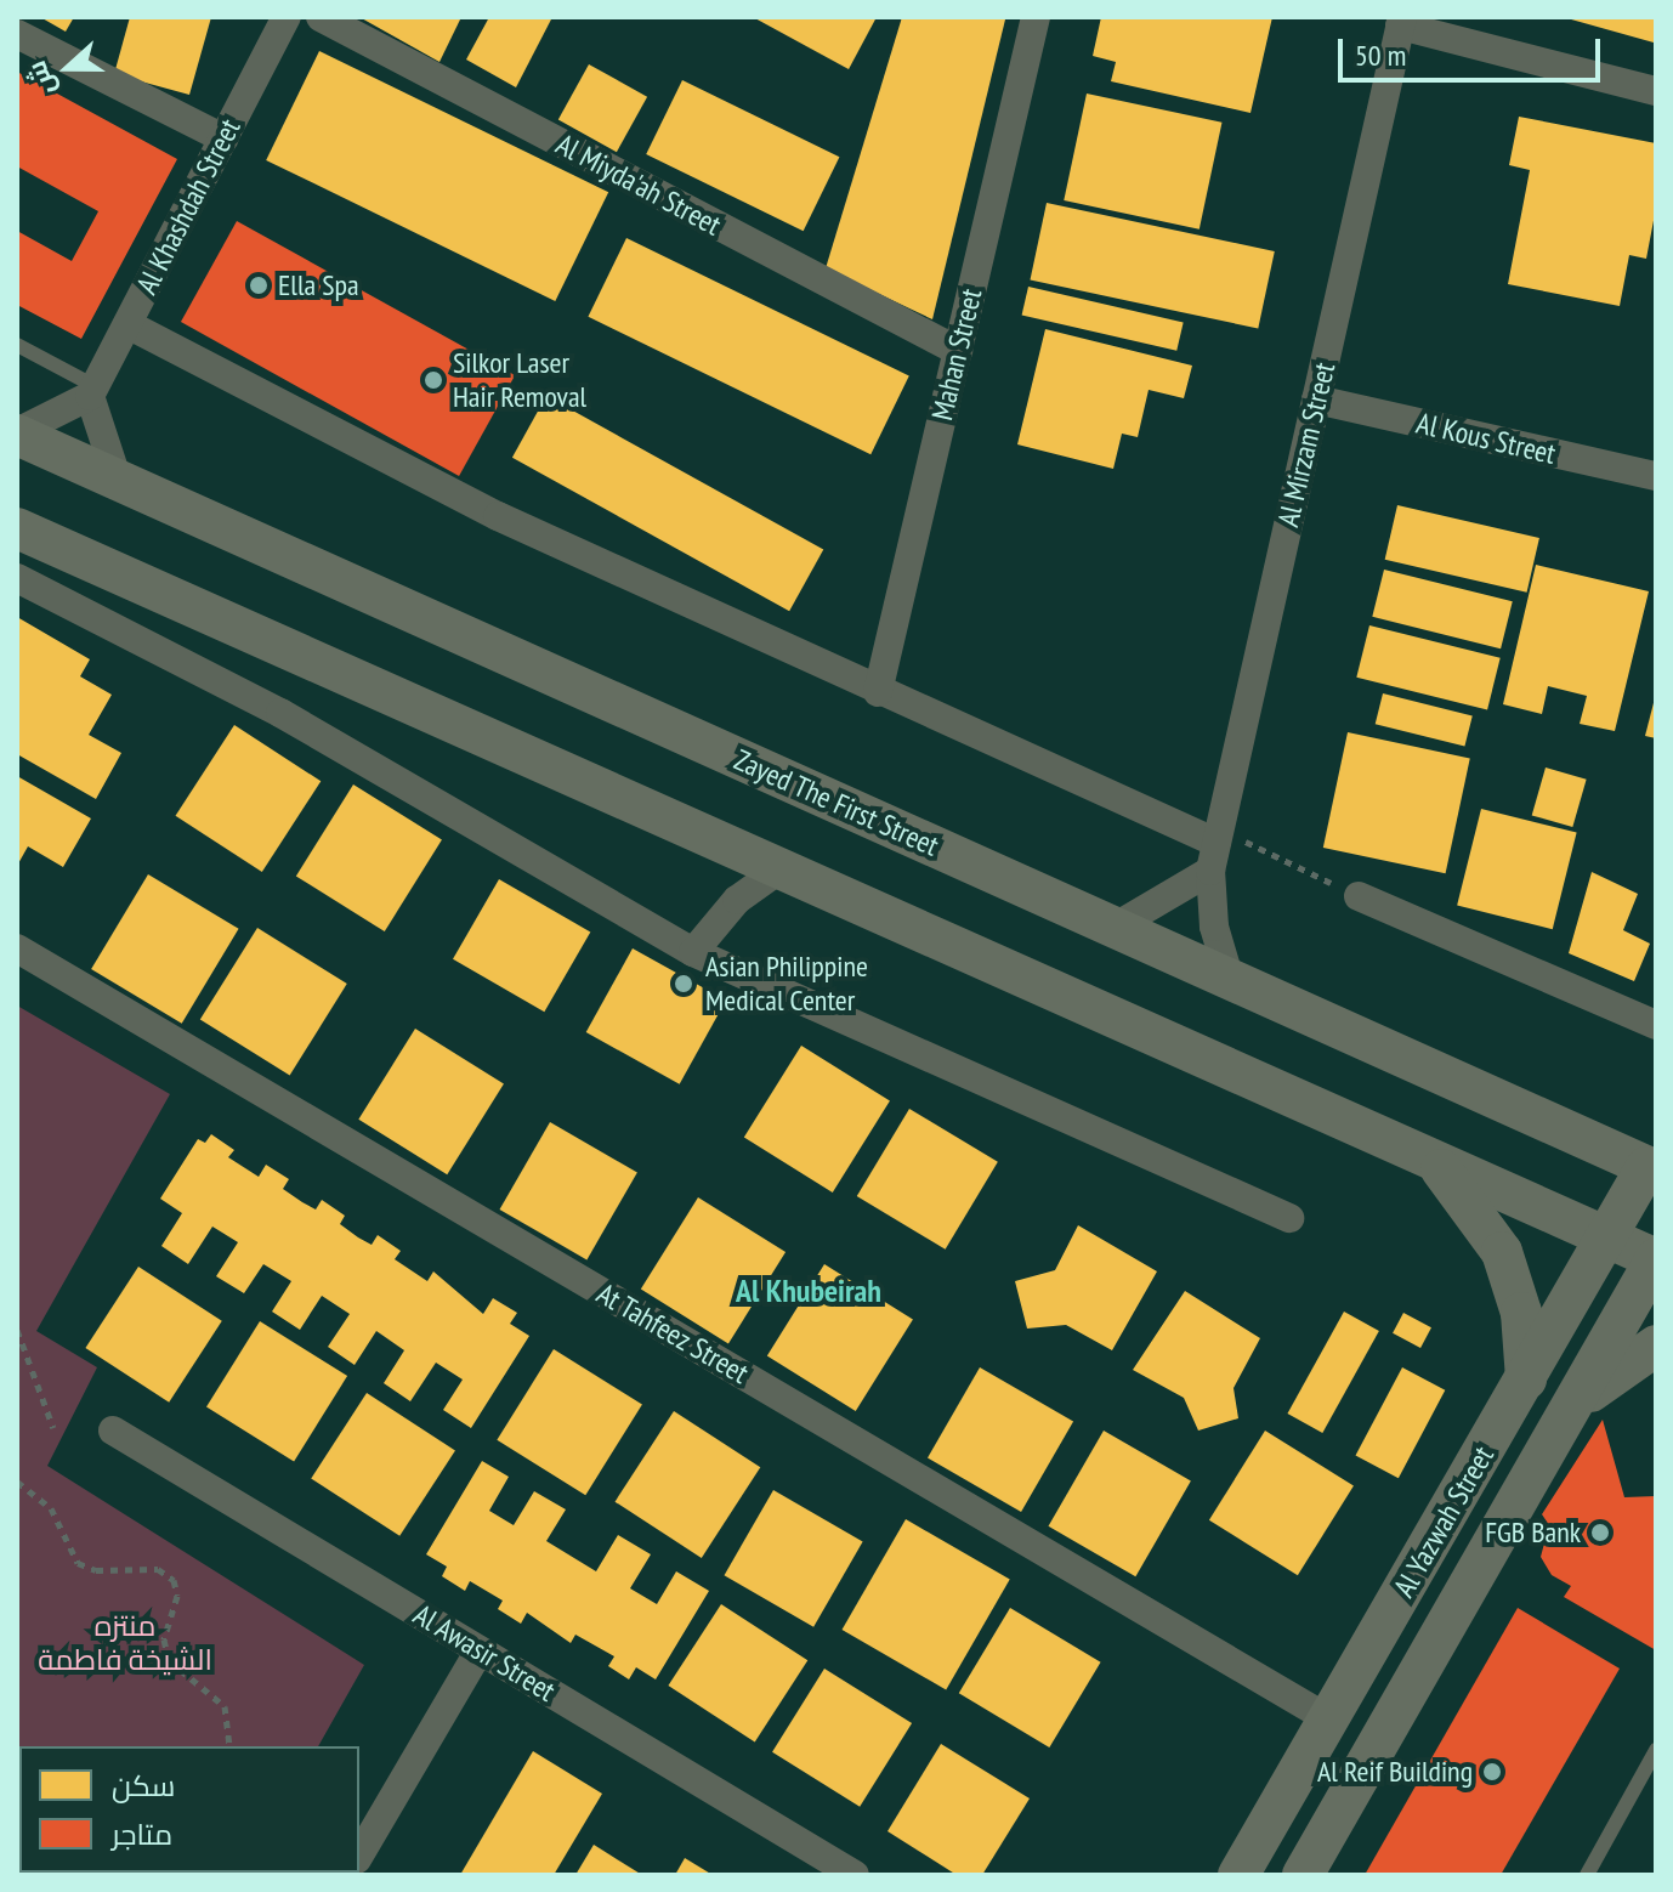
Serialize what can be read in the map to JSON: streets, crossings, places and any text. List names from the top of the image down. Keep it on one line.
{"streets":{"main road":["Zayed The First Street","Al Yazwah Street"],"street":["Al Miyda'ah Street","Al Khashdah Street","Mahan Street","Al Kous Street","Al Mirzam Street","At Tahfeez Street","Al Awasir Street"]},"crossings":[["Al Miyda'ah Street","Mahan Street"],["Al Kous Street","Al Mirzam Street"],["Al Mirzam Street","Zayed The First Street"],["Zayed The First Street","Al Yazwah Street"],["At Tahfeez Street","Al Yazwah Street"]],"districts":["Al Khubeirah"],"parks":["منتزه الشيخة فاطمة"],"places":["Ella Spa","Silkor Laser Hair Removal","Asian Philippine Medical Center","FGB Bank","Al Reif Building"],"legend":["سكن","متاجر"],"scale_bar":"50 m","north":"left"}
